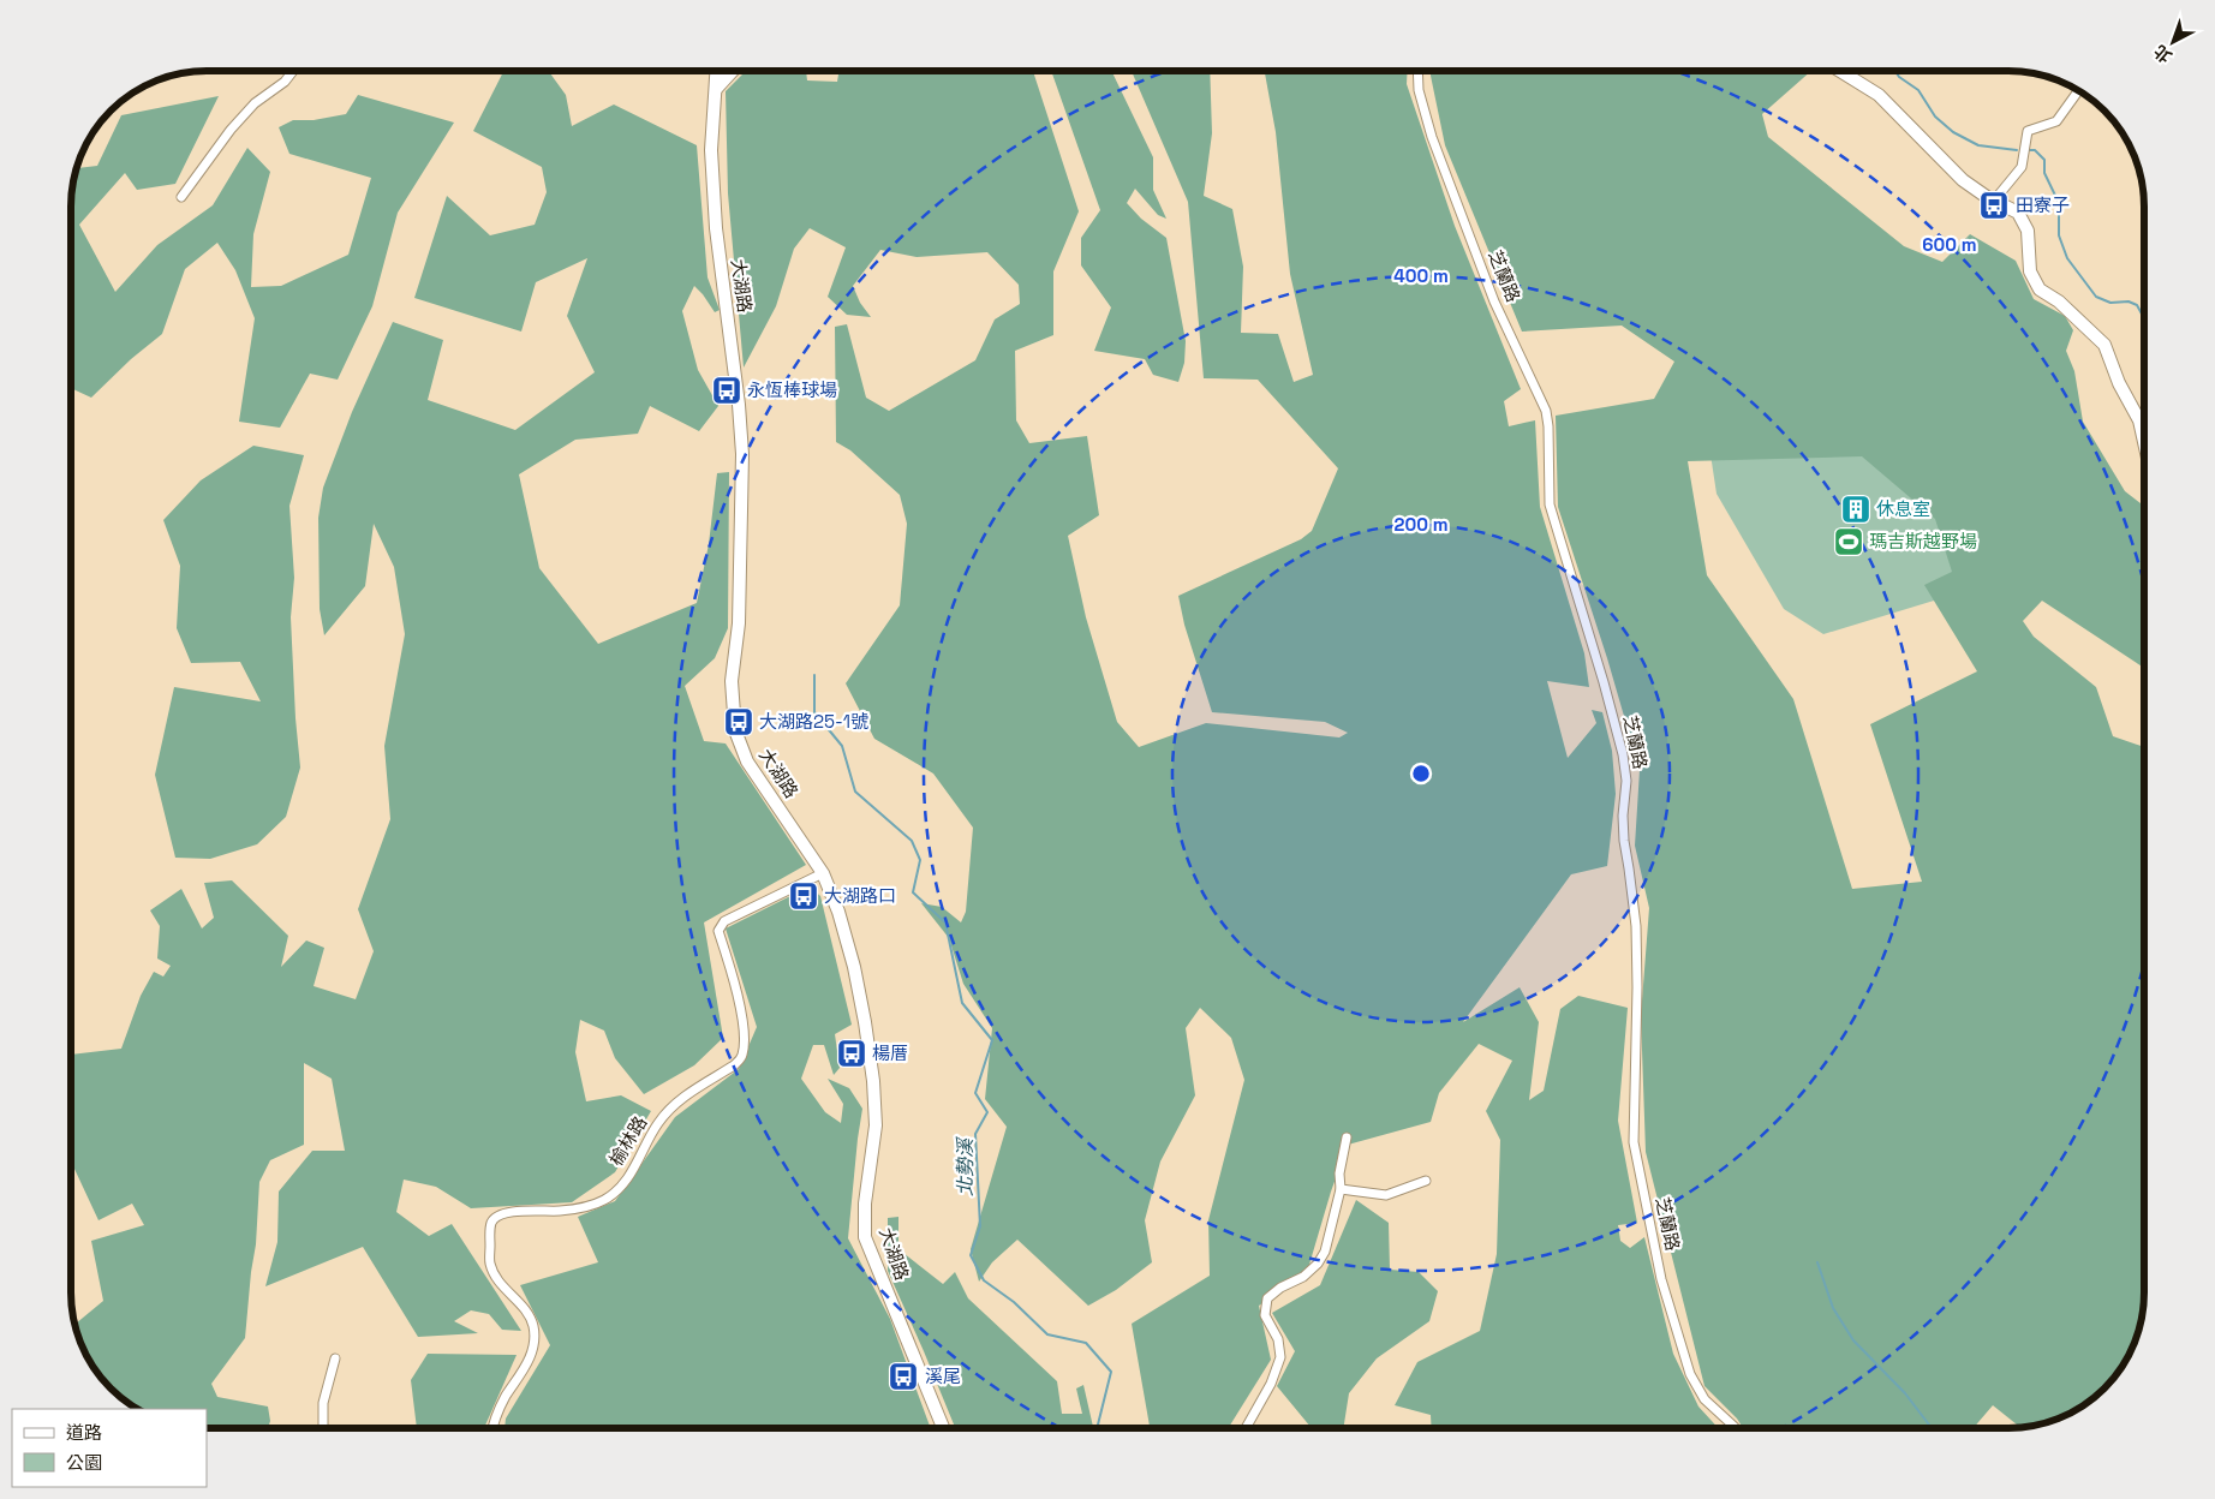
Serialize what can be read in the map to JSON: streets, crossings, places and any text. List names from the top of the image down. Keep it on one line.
{"streets":{"street":["芝蘭路","大湖路","榆林路"]},"crossings":[["大湖路","榆林路"]],"water":["北勢溪"],"places":{"bus stop":["田寮子","永恆棒球場","大湖路25-1號","大湖路口","楊厝","溪尾"],"building":["休息室"],"sports":["瑪吉斯越野場"]},"legend":["道路","公園"],"north":"bottom left","rings":["600 m","400 m","200 m"]}
